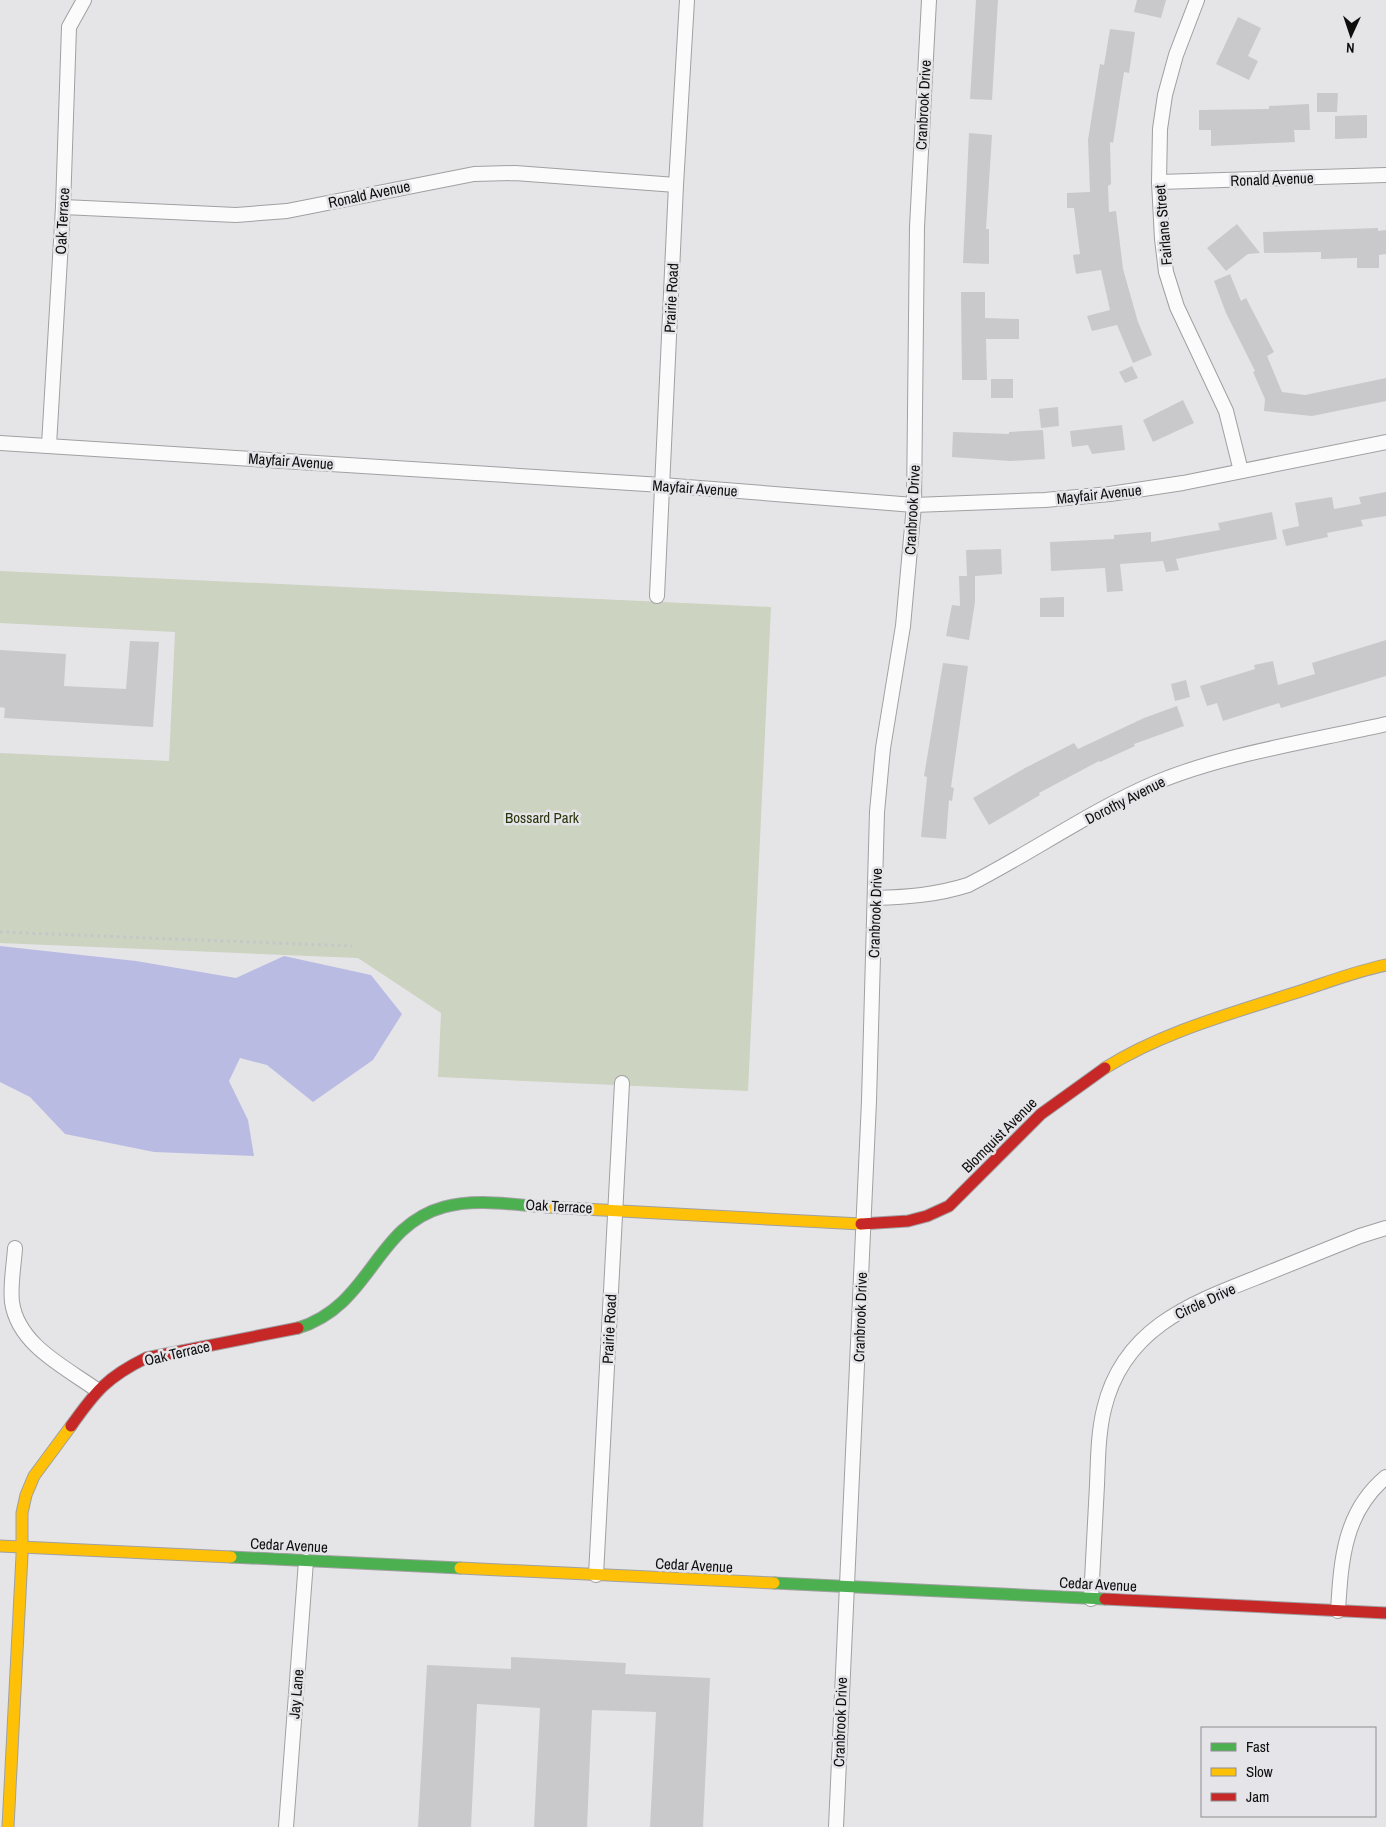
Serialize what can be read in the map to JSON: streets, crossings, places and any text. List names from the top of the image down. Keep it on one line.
{"streets":{"street":["Cranbrook Drive","Ronald Avenue","Oak Terrace","Fairlane Street","Prairie Road","Mayfair Avenue","Dorothy Avenue","Blomquist Avenue","Circle Drive","Cedar Avenue","Jay Lane"]},"crossings":[["Cranbrook Drive","Mayfair Avenue"],["Cranbrook Drive","Dorothy Avenue"],["Cranbrook Drive","Blomquist Avenue"],["Cranbrook Drive","Cedar Avenue"],["Ronald Avenue","Oak Terrace"],["Ronald Avenue","Fairlane Street"],["Ronald Avenue","Prairie Road"],["Oak Terrace","Prairie Road"],["Oak Terrace","Mayfair Avenue"],["Oak Terrace","Blomquist Avenue"],["Oak Terrace","Cedar Avenue"],["Fairlane Street","Mayfair Avenue"],["Prairie Road","Mayfair Avenue"],["Prairie Road","Blomquist Avenue"],["Prairie Road","Cedar Avenue"],["Circle Drive","Cedar Avenue"],["Cedar Avenue","Jay Lane"]],"parks":["Bossard Park"],"legend":["Fast","Slow","Jam"],"north":"bottom"}
